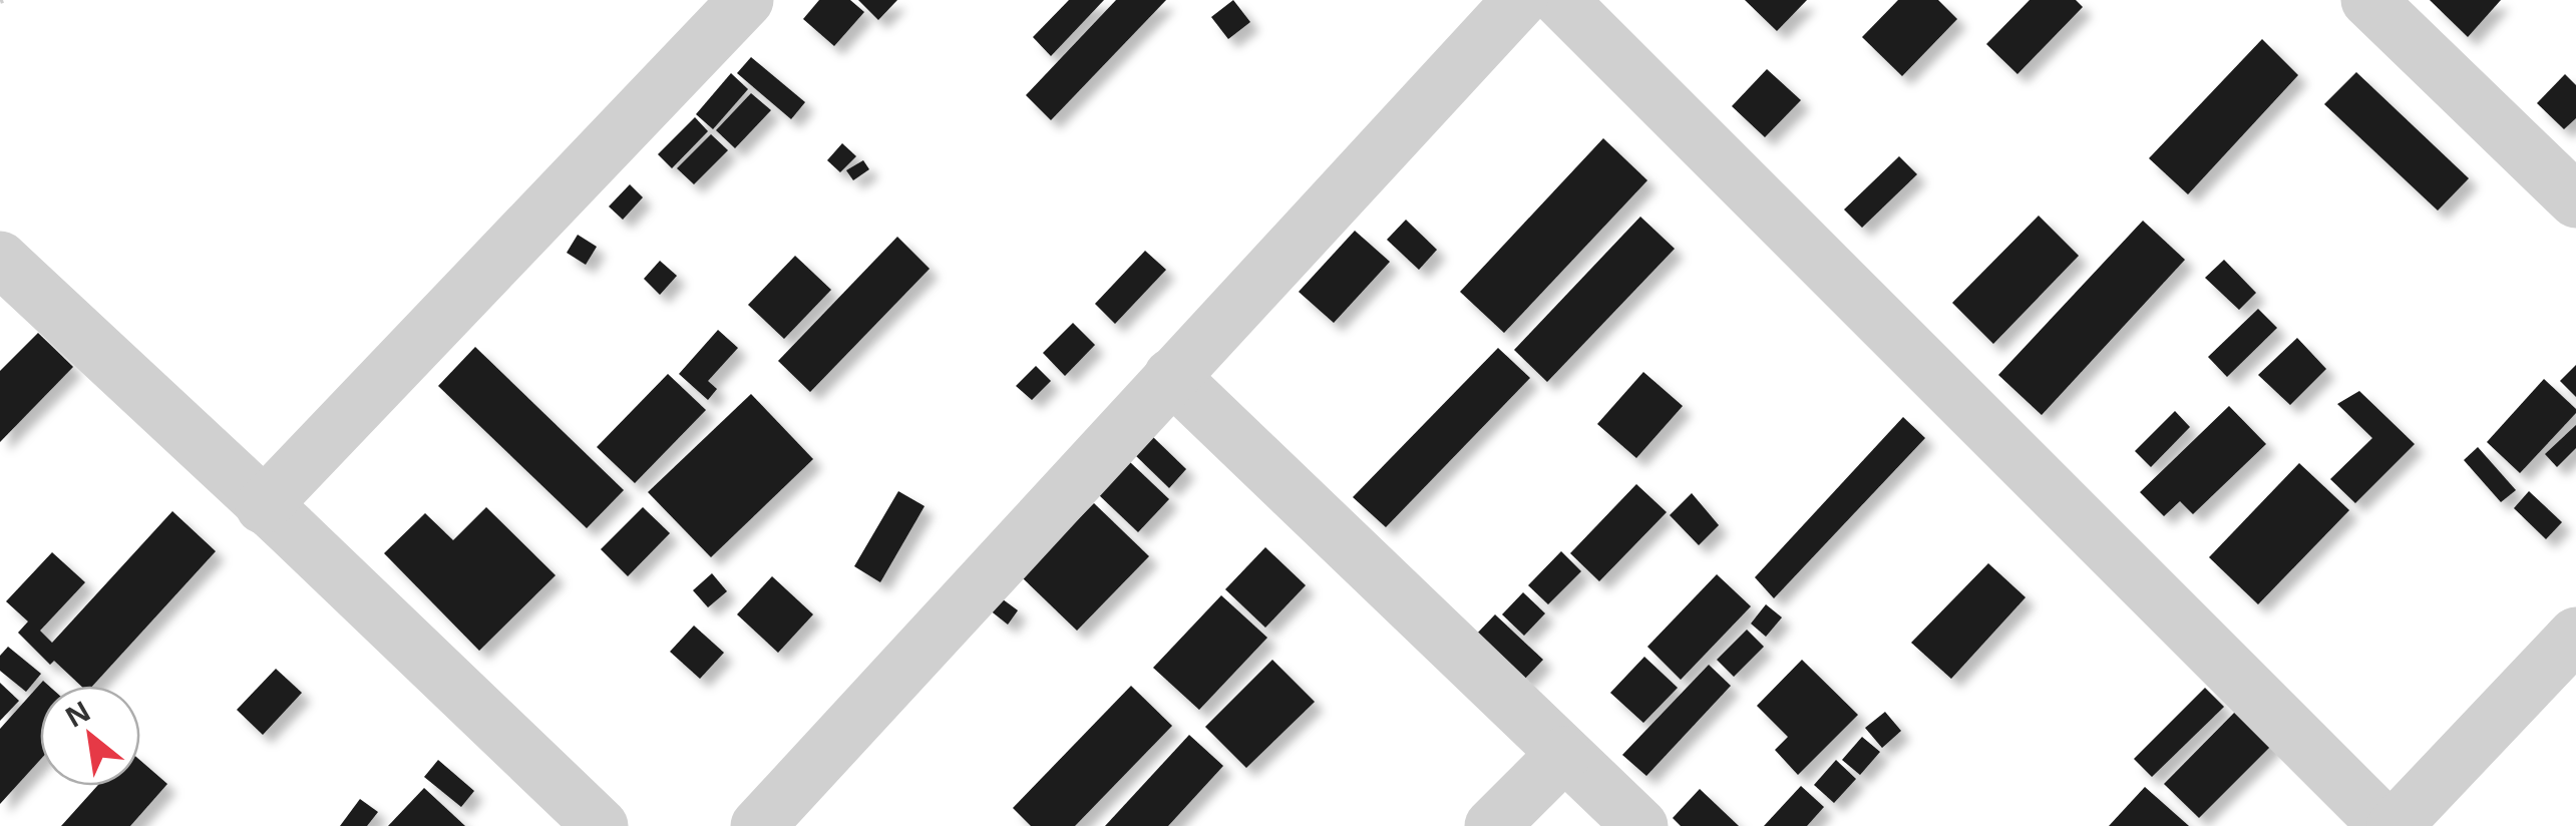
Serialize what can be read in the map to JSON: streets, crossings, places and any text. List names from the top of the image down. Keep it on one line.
{"north":"top left"}
